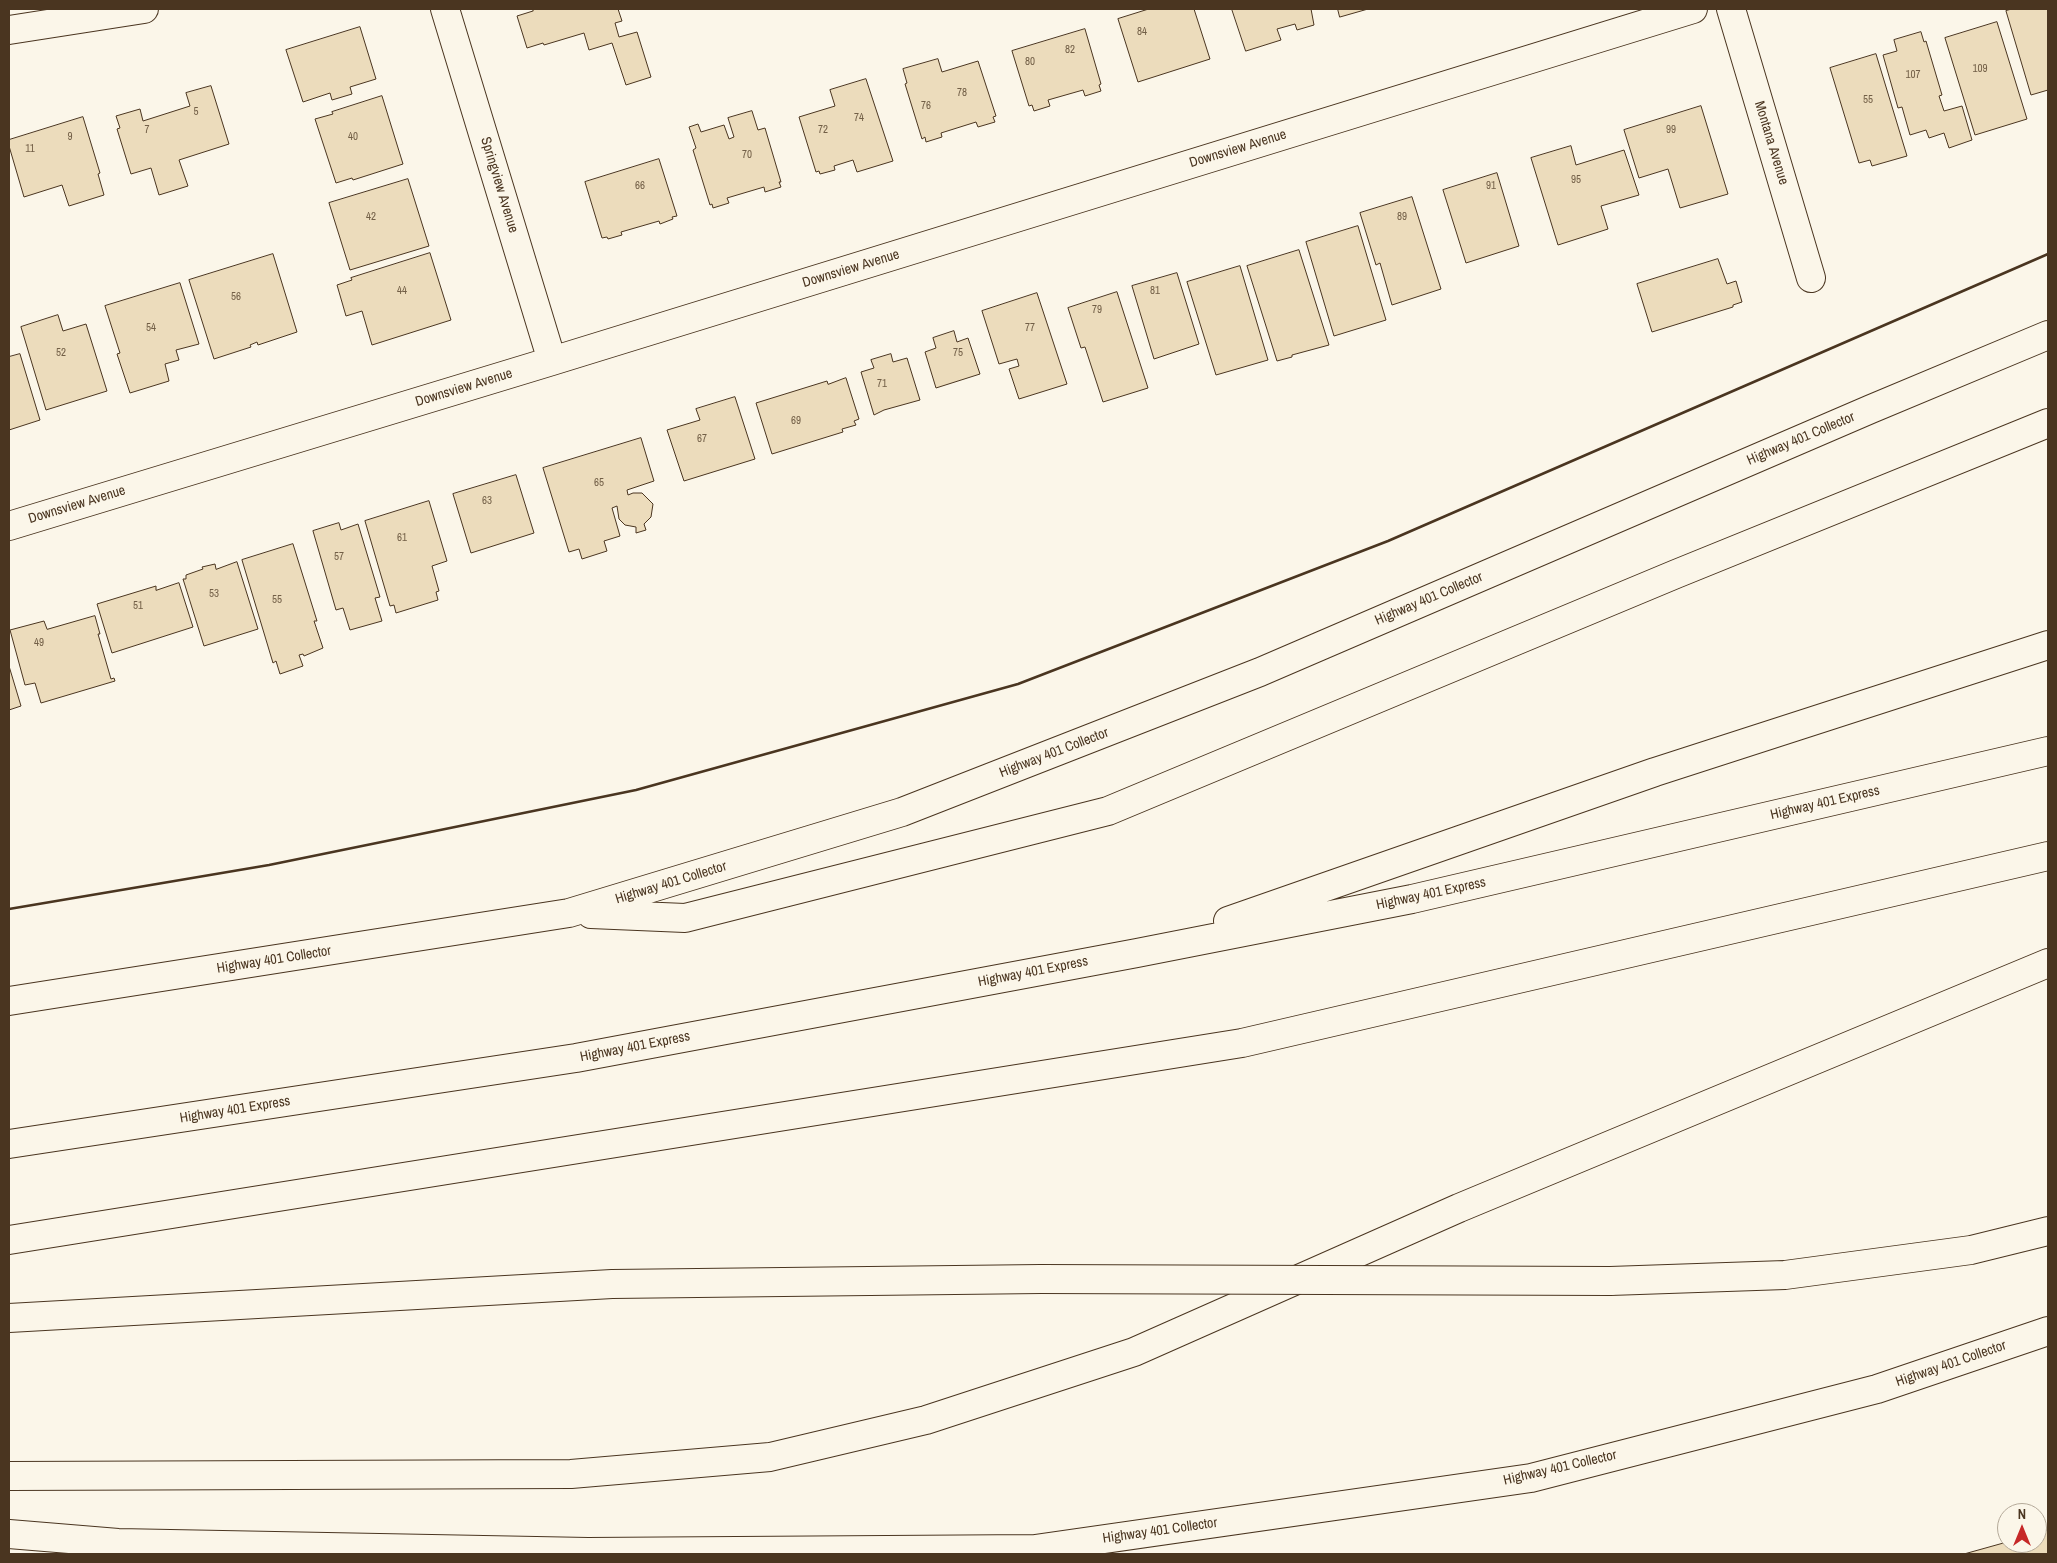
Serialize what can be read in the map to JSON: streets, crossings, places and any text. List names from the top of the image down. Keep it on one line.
{"streets":{"main road":["Montana Avenue","Downsview Avenue","Springview Avenue","Highway 401 Collector","Highway 401 Express"]},"crossings":[["Downsview Avenue","Springview Avenue"]],"house_numbers":["84","82","80","109","107","78","55","76","5","74","7","72","99","9","40","11","70","95","66","91","42","89","44","81","56","79","54","77","52","75","71","69","67","65","63","61","57","53","55","51","49"],"north":"top"}
